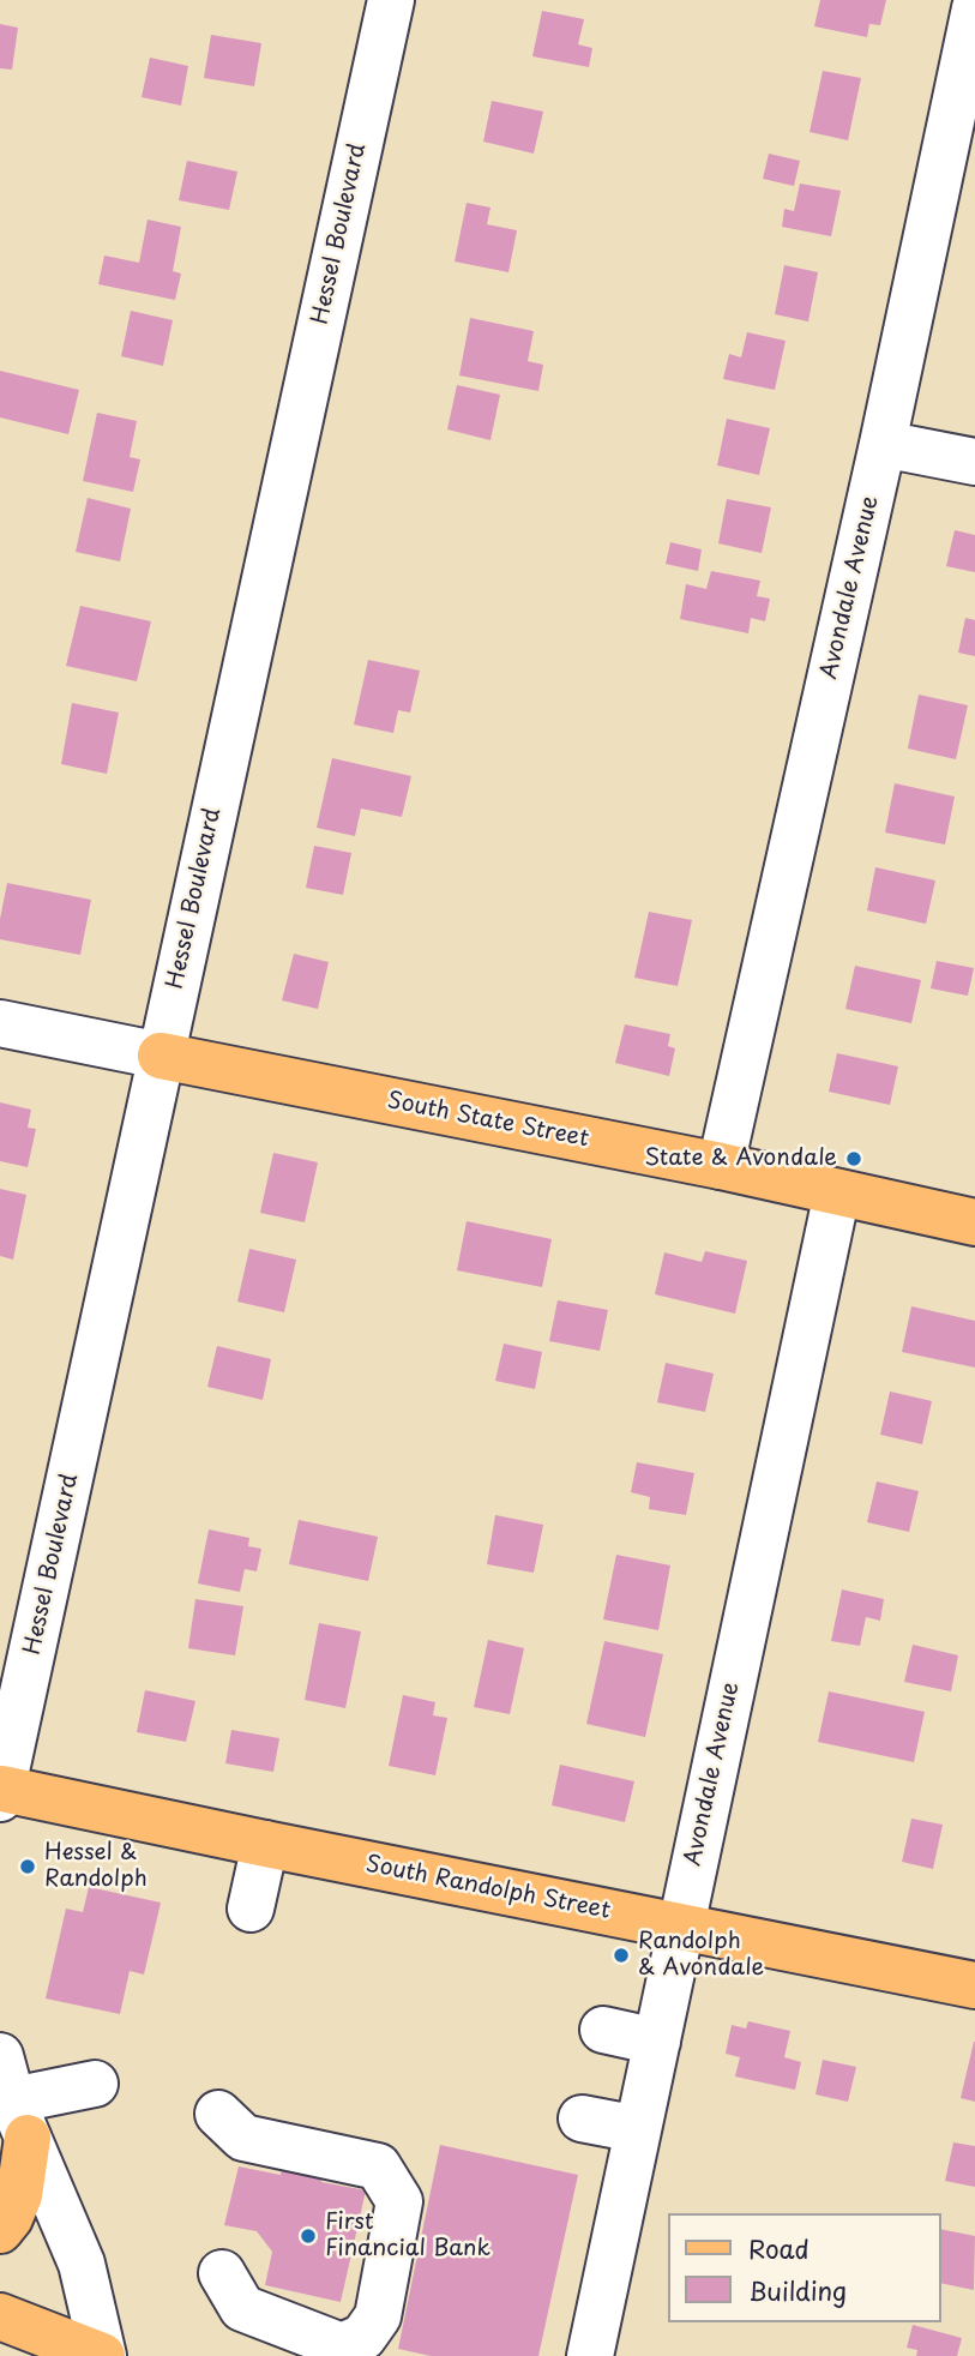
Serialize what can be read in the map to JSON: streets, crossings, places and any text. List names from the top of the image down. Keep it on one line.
{"streets":{"main road":["South State Street","South Randolph Street"],"street":["Hessel Boulevard","Avondale Avenue"]},"crossings":[["Hessel Boulevard","South State Street"],["Hessel Boulevard","South Randolph Street"],["Avondale Avenue","South State Street"],["Avondale Avenue","South Randolph Street"]],"places":["State & Avondale","Hessel & Randolph","Randolph & Avondale","First Financial Bank"],"legend":["Road","Building"]}
